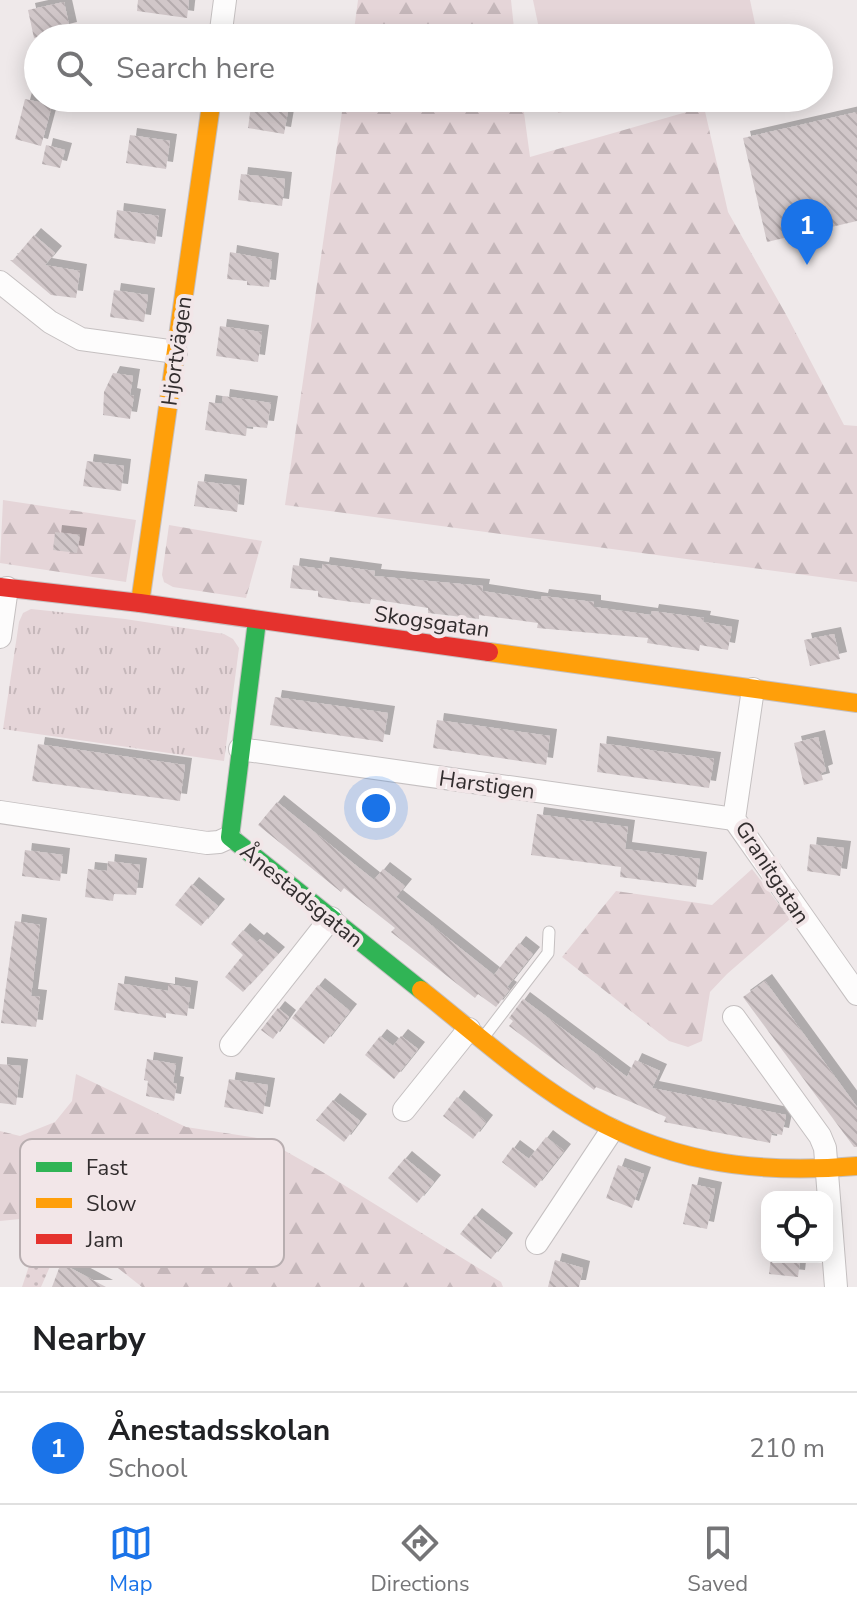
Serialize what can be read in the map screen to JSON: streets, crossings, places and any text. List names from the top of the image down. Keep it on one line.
{"streets":{"street":["Hjortvägen","Skogsgatan","Harstigen","Granitgatan","Ånestadsgatan"]},"crossings":[["Hjortvägen","Skogsgatan"],["Skogsgatan","Granitgatan"],["Skogsgatan","Ånestadsgatan"],["Harstigen","Granitgatan"],["Harstigen","Ånestadsgatan"]],"legend":["Fast","Slow","Jam"],"page":{"search":"Search here","pins":"1","heading":"Nearby","list":[{"mark":"1","name":"Ånestadsskolan","note":"School","value":"210 m"}],"nav":["Map","Directions","Saved"]}}
